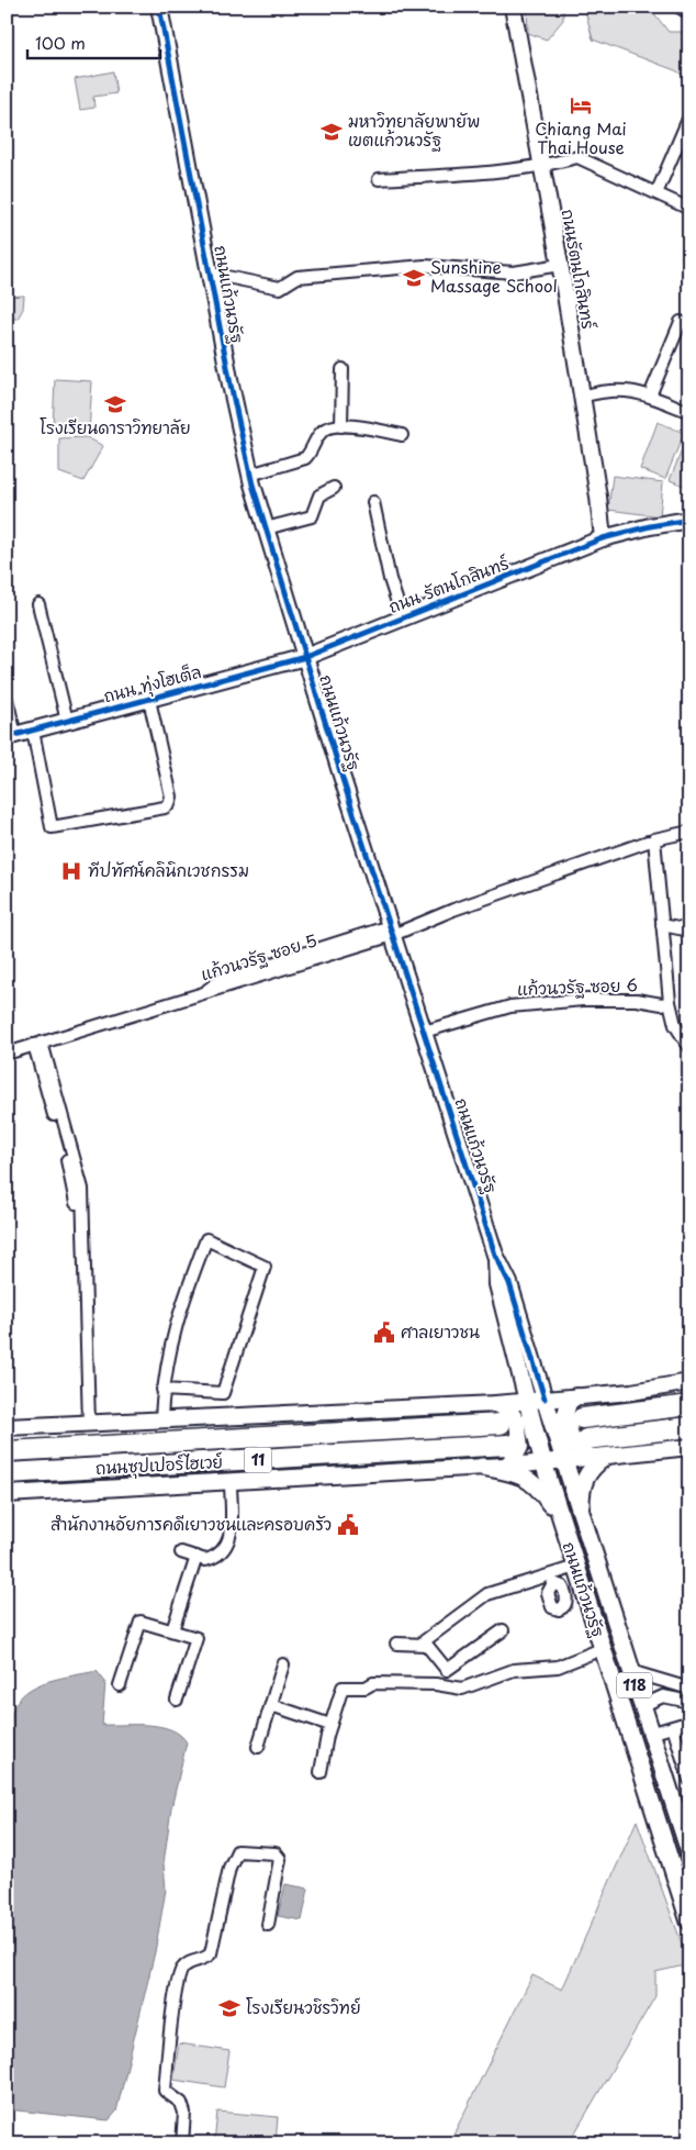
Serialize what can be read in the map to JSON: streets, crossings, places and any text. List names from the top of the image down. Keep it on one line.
{"streets":{"highway":["11","ถนนซุปเปอร์ไฮเวย์"],"main road":["ถนนแก้วนวรัฐ","118"],"street":["ถนนรัตนโกสินทร์","ถนน รัตนโกสินทร์","ถนน ทุ่งโฮเต็ล","แก้วนวรัฐ ซอย 5","แก้วนวรัฐ ซอย 6"]},"crossings":[["ถนนรัตนโกสินทร์","ถนน รัตนโกสินทร์"],["ถนนแก้วนวรัฐ","ถนน รัตนโกสินทร์"],["ถนนแก้วนวรัฐ","ถนน ทุ่งโฮเต็ล"],["ถนนแก้วนวรัฐ","แก้วนวรัฐ ซอย 5"],["ถนนแก้วนวรัฐ","แก้วนวรัฐ ซอย 6"],["ถนน รัตนโกสินทร์","ถนน ทุ่งโฮเต็ล"]],"places":{"hotel":["Chiang Mai Thai House"],"school or university":["มหาวิทยาลัยพายัพ เขตแก้วนวรัฐ","Sunshine Massage School","โรงเรียนดาราวิทยาลัย","โรงเรียนวชิรวิทย์"],"hospital":["ทีปทัศน์คลินิกเวชกรรม"],"public building":["ศาลเยาวชน","สำนักงานอัยการคดีเยาวชนและครอบครัว"]},"scale_bar":"100 m"}
